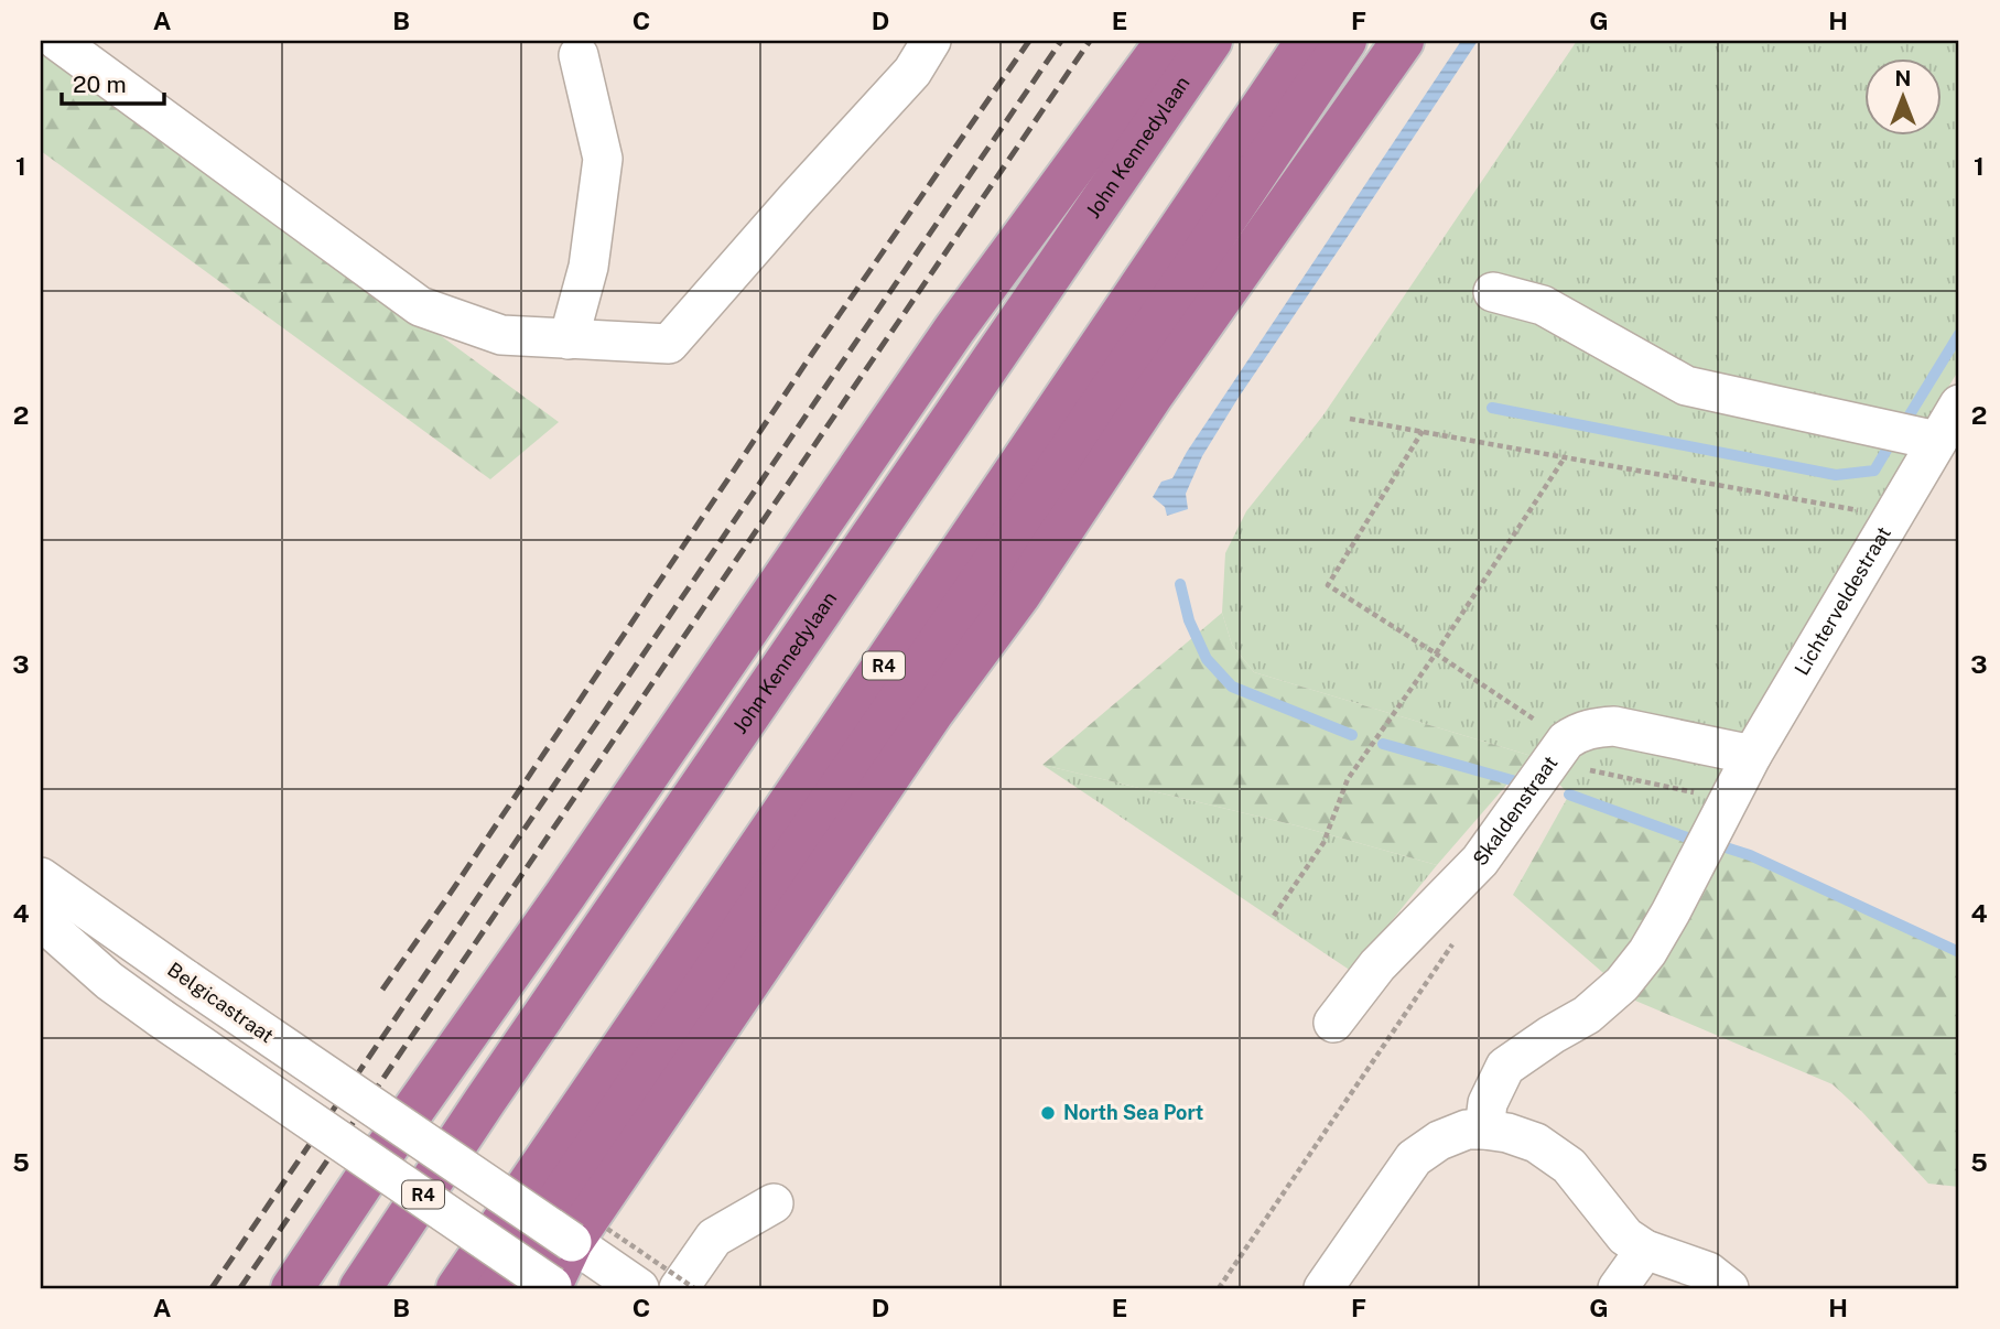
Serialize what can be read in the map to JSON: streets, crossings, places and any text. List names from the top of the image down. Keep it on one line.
{"streets":{"highway":["John Kennedylaan","R4"],"street":["Lichterveldestraat","Skaldenstraat","Belgicastraat"]},"crossings":[["Lichterveldestraat","Skaldenstraat"]],"places":["North Sea Port"],"scale_bar":"20 m","north":"top","grid":{"columns":["A","B","C","D","E","F","G","H"],"rows":["1","2","3","4","5"]}}
